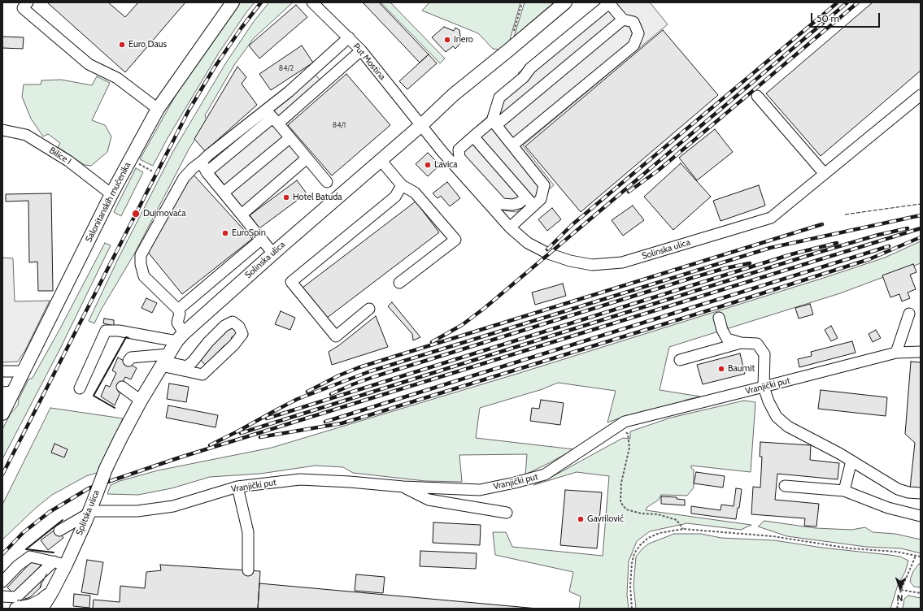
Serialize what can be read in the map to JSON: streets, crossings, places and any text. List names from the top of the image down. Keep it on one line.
{"streets":{"main road":["Salonitanskih mučenika","Solinska ulica","Splitska ulica"],"street":["Put Mostina","Bilice I","Vranjički put"]},"crossings":[["Put Mostina","Solinska ulica"],["Bilice I","Salonitanskih mučenika"],["Solinska ulica","Splitska ulica"],["Vranjički put","Splitska ulica"]],"places":["Inero","Euro Daus","Lavica","Hotel Batuda","Dujmovača","EuroSpin","Baumit","Gavrilović"],"house_numbers":["84/2","84/1"],"scale_bar":"50 m","north":"bottom"}
